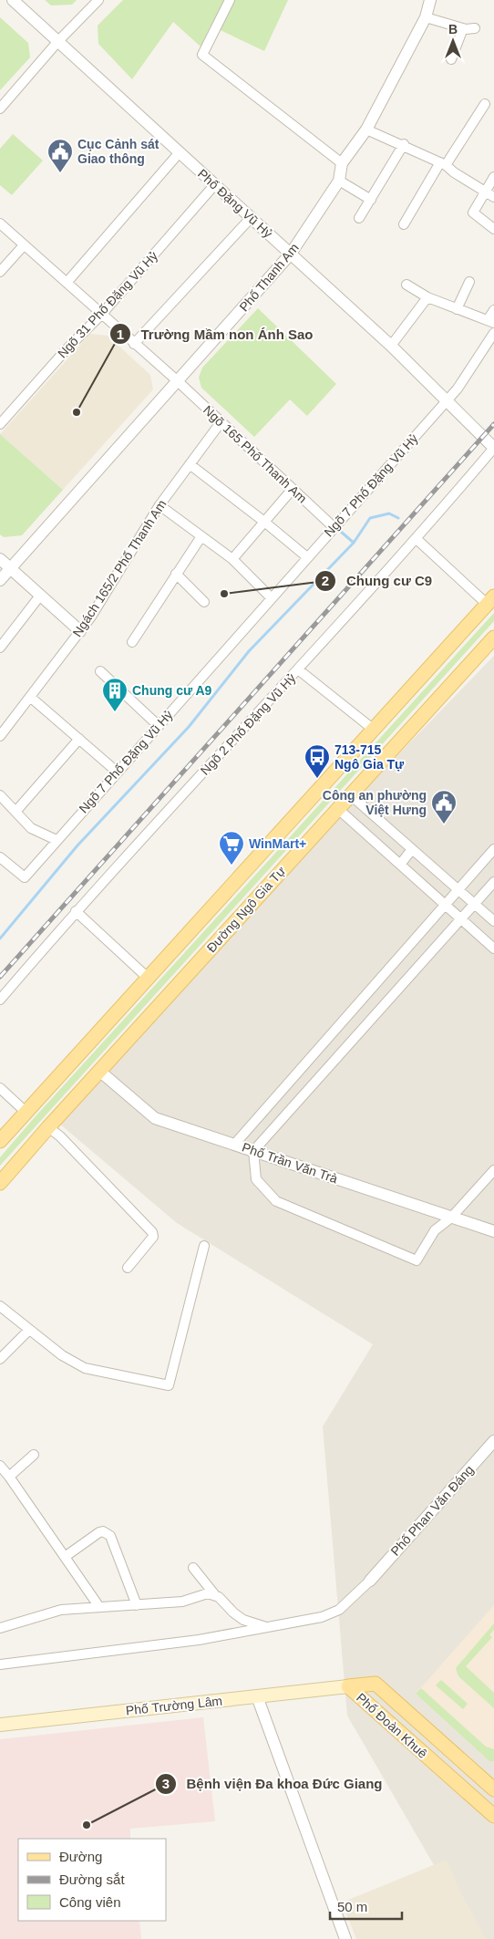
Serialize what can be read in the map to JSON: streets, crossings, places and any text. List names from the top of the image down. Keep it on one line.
{"streets":{"main road":["Đường Ngô Gia Tự","Phố Trường Lâm","Phố Đoàn Khuê"],"street":["Phố Đặng Vũ Hỷ","Phố Thanh Am","Ngõ 31 Phố Đặng Vũ Hỷ","Ngõ 165 Phố Thanh Am","Ngõ 7 Phố Đặng Vũ Hỷ","Ngách 165/2 Phố Thanh Am","Ngõ 2 Phố Đặng Vũ Hỷ","Phố Trần Văn Trà","Phố Phan Văn Đáng"]},"crossings":[["Phố Đặng Vũ Hỷ","Phố Thanh Am"],["Phố Đặng Vũ Hỷ","Ngõ 31 Phố Đặng Vũ Hỷ"],["Phố Đặng Vũ Hỷ","Ngõ 7 Phố Đặng Vũ Hỷ"],["Phố Đặng Vũ Hỷ","Ngõ 2 Phố Đặng Vũ Hỷ"],["Phố Thanh Am","Ngõ 165 Phố Thanh Am"],["Ngõ 31 Phố Đặng Vũ Hỷ","Ngõ 165 Phố Thanh Am"],["Ngõ 165 Phố Thanh Am","Ngõ 7 Phố Đặng Vũ Hỷ"],["Ngõ 165 Phố Thanh Am","Ngách 165/2 Phố Thanh Am"],["Đường Ngô Gia Tự","Phố Trần Văn Trà"],["Phố Trường Lâm","Phố Đoàn Khuê"]],"places":{"public building":["Cục Cảnh sát Giao thông","Công an phường Việt Hưng"],"other":["Trường Mầm non Ánh Sao","Chung cư C9","Bệnh viện Đa khoa Đức Giang"],"building":["Chung cư A9"],"bus stop":["713-715 Ngô Gia Tự"],"supermarket":["WinMart+"]},"legend":["Đường","Đường sắt","Công viên"],"scale_bar":"50 m","north":"top"}
